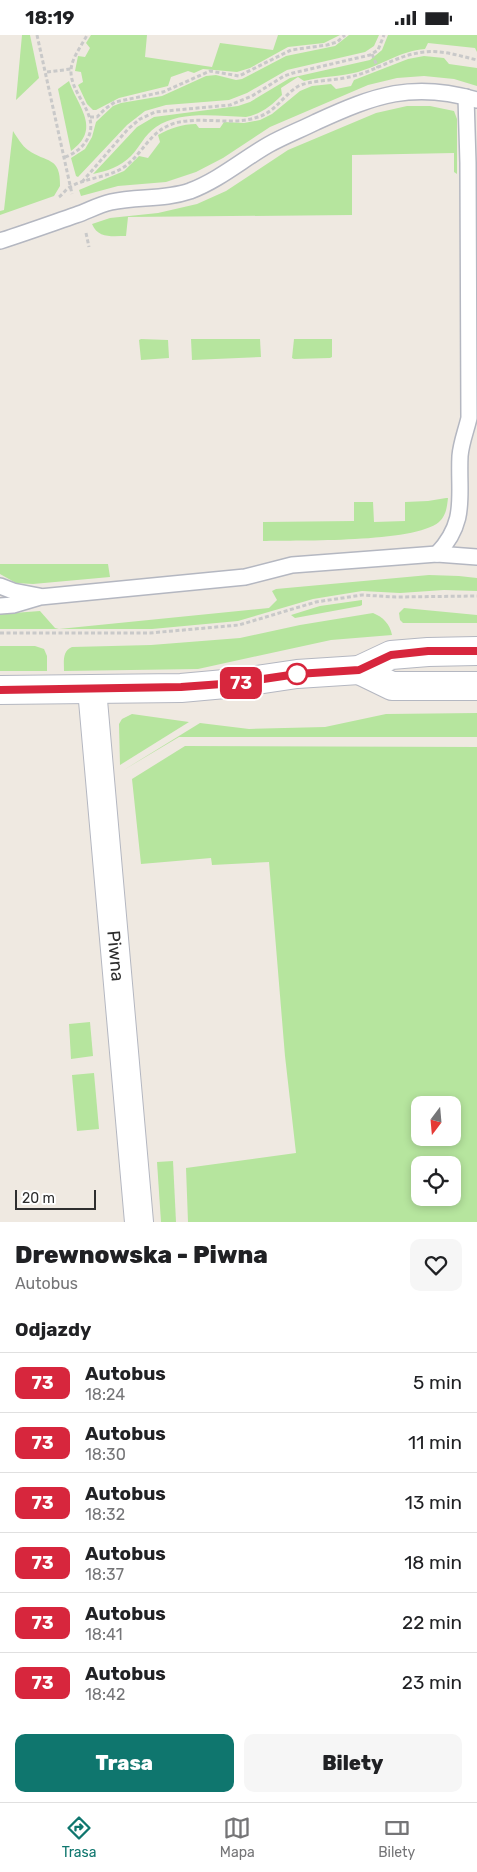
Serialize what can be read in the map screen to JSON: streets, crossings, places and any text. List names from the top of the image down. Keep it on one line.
{"streets":{"main road":["Piwna"]},"lines":["bus line 73"],"scale_bar":"20 m","north":"bottom","page":{"status":"18:19","on_map":"73","scale":"20 m","heading":[["Drewnowska - Piwna","Autobus"],"Odjazdy"],"list":[{"mark":"73","name":"Autobus","note":"18:24","value":"5 min"},{"mark":"73","name":"Autobus","note":"18:30","value":"11 min"},{"mark":"73","name":"Autobus","note":"18:32","value":"13 min"},{"mark":"73","name":"Autobus","note":"18:37","value":"18 min"},{"mark":"73","name":"Autobus","note":"18:41","value":"22 min"},{"mark":"73","name":"Autobus","note":"18:42","value":"23 min"}],"buttons":["Trasa","Bilety"],"tabs":["Trasa","Mapa","Bilety"]}}
